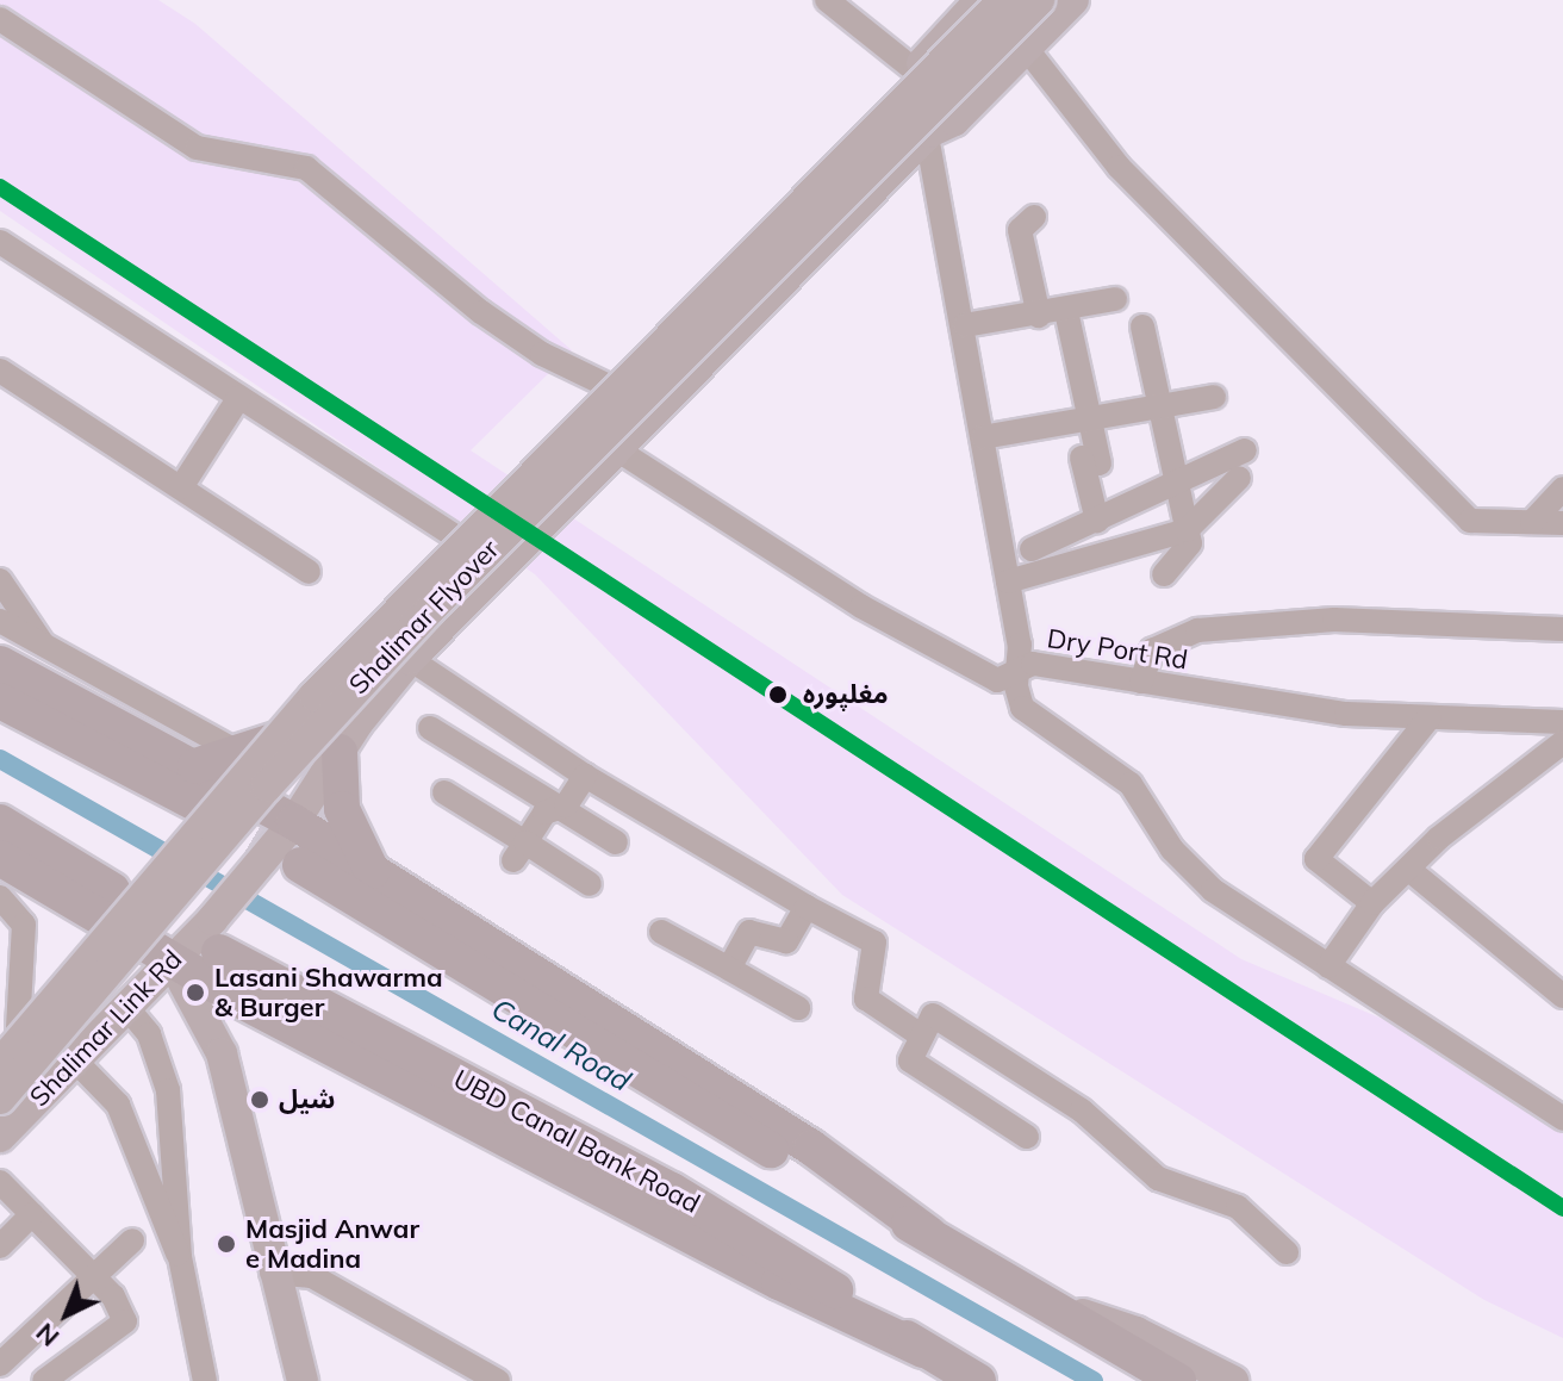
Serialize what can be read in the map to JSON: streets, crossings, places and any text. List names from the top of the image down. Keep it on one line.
{"streets":{"highway":["UBD Canal Bank Road"],"main road":["Shalimar Flyover","Shalimar Link Rd"],"street":["Dry Port Rd"]},"crossings":[["Dry Port Rd","Shalimar Link Rd"],["Shalimar Link Rd","UBD Canal Bank Road"]],"water":["Canal Road"],"places":["مغلپورہ","Lasani Shawarma & Burger","شیل","Masjid Anwar e Madina"],"north":"bottom left"}
